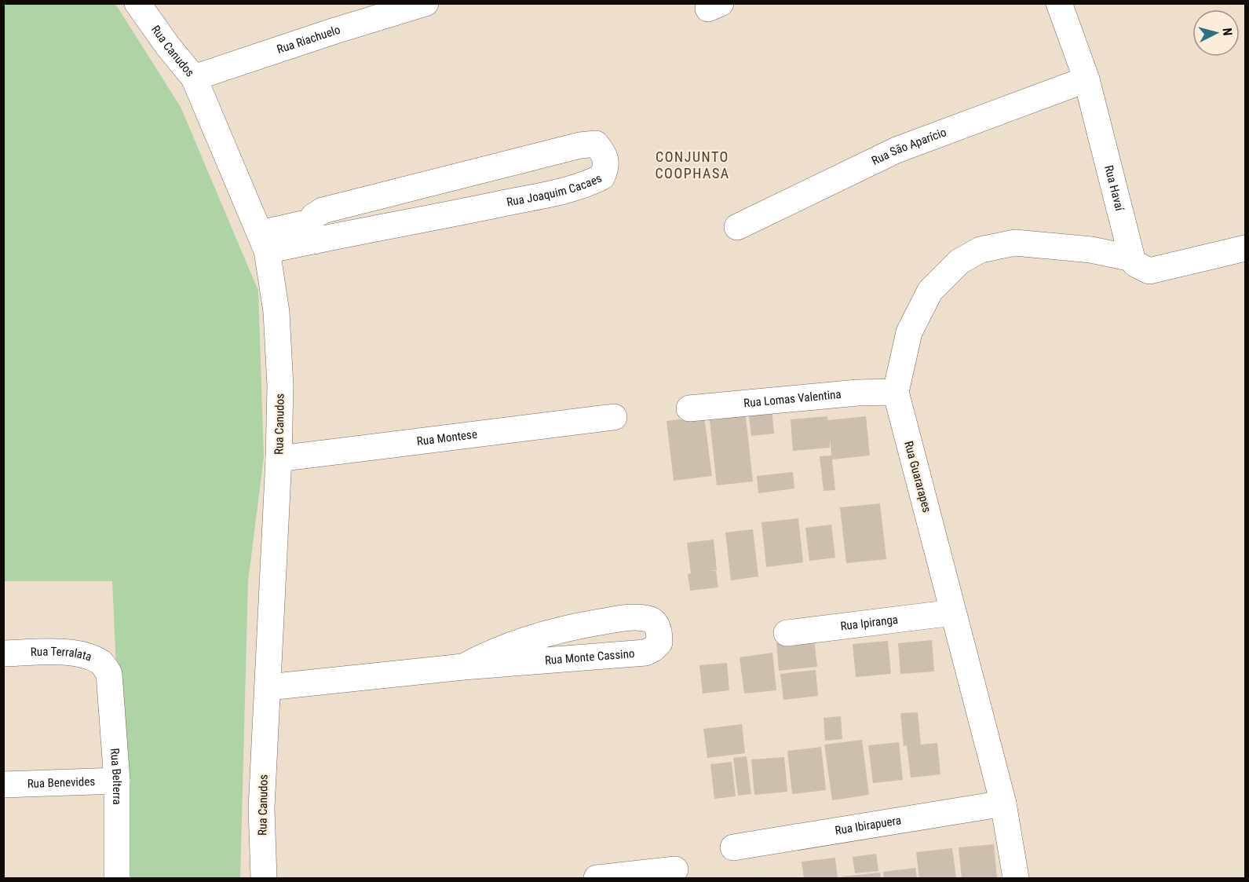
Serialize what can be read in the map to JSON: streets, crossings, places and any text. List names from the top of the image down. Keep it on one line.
{"streets":{"street":["Rua Riachuelo","Rua Canudos","Rua São Aparício","Rua Joaquim Cacaes","Rua Havaí","Rua Lomas Valentina","Rua Montese","Rua Guararapes","Rua Ipiranga","Rua Terralata","Rua Monte Cassino","Rua Belterra","Rua Benevides","Rua Ibirapuera"]},"crossings":[["Rua Riachuelo","Rua Canudos"],["Rua Canudos","Rua Joaquim Cacaes"],["Rua Canudos","Rua Montese"],["Rua Canudos","Rua Monte Cassino"],["Rua São Aparício","Rua Havaí"],["Rua Havaí","Rua Guararapes"],["Rua Lomas Valentina","Rua Guararapes"],["Rua Guararapes","Rua Ipiranga"],["Rua Guararapes","Rua Ibirapuera"],["Rua Terralata","Rua Belterra"],["Rua Belterra","Rua Benevides"]],"districts":["CONJUNTO COOPHASA"],"north":"right"}
